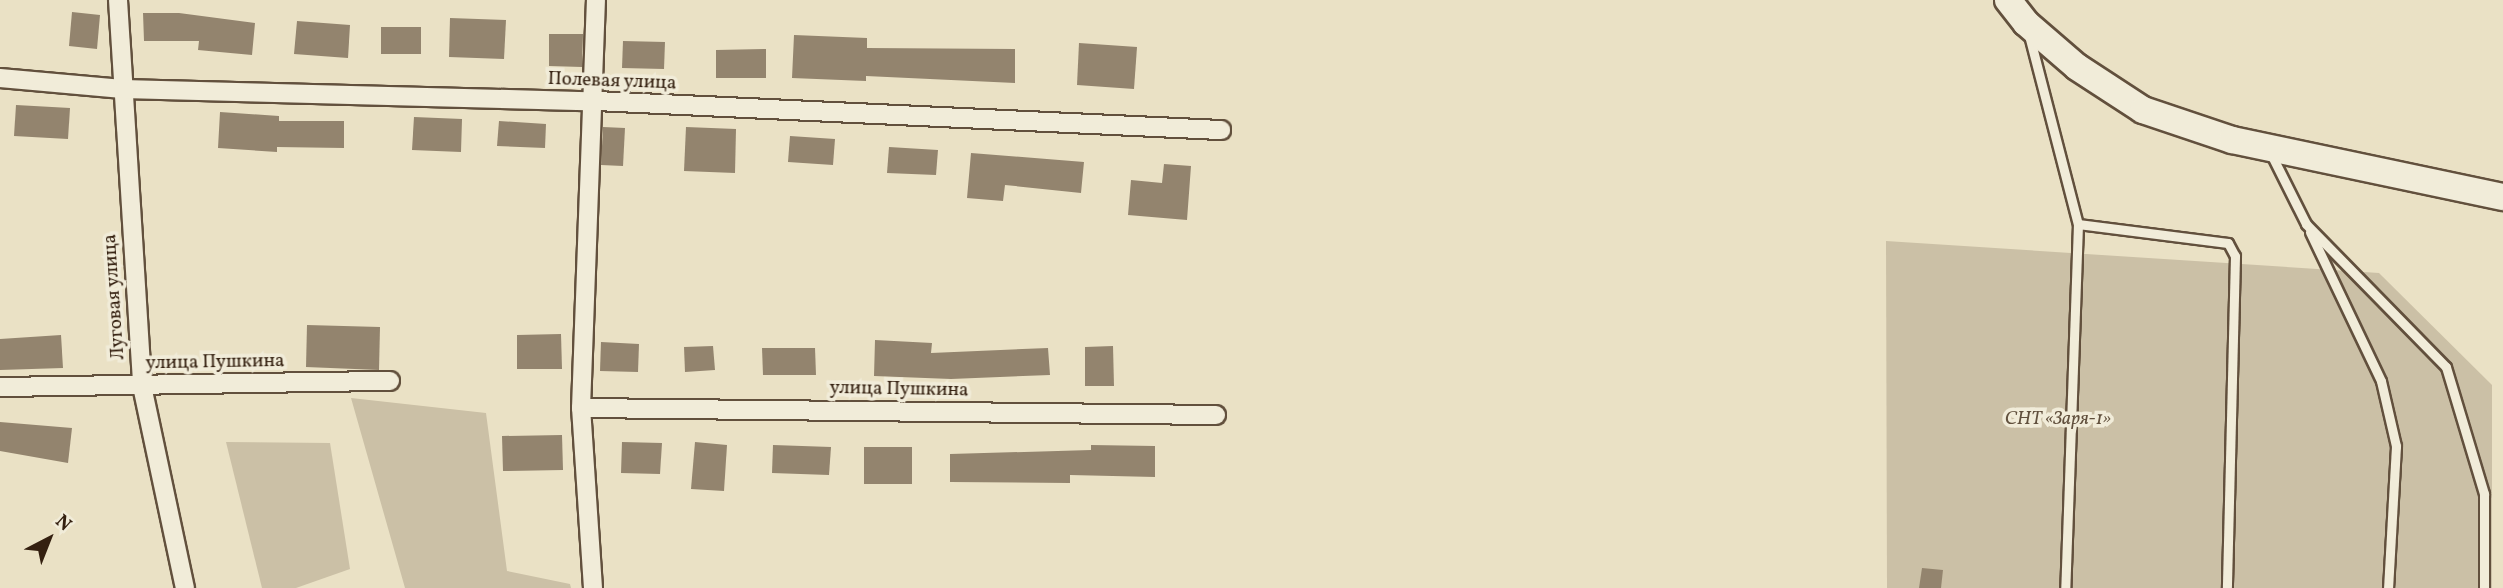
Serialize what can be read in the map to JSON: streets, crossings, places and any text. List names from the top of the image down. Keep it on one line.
{"streets":{"street":["Полевая улица","Луговая улица","улица Пушкина"]},"crossings":[["Полевая улица","Луговая улица"],["Луговая улица","улица Пушкина"]],"parks":["СНТ «Заря-1»"],"north":"top right"}
